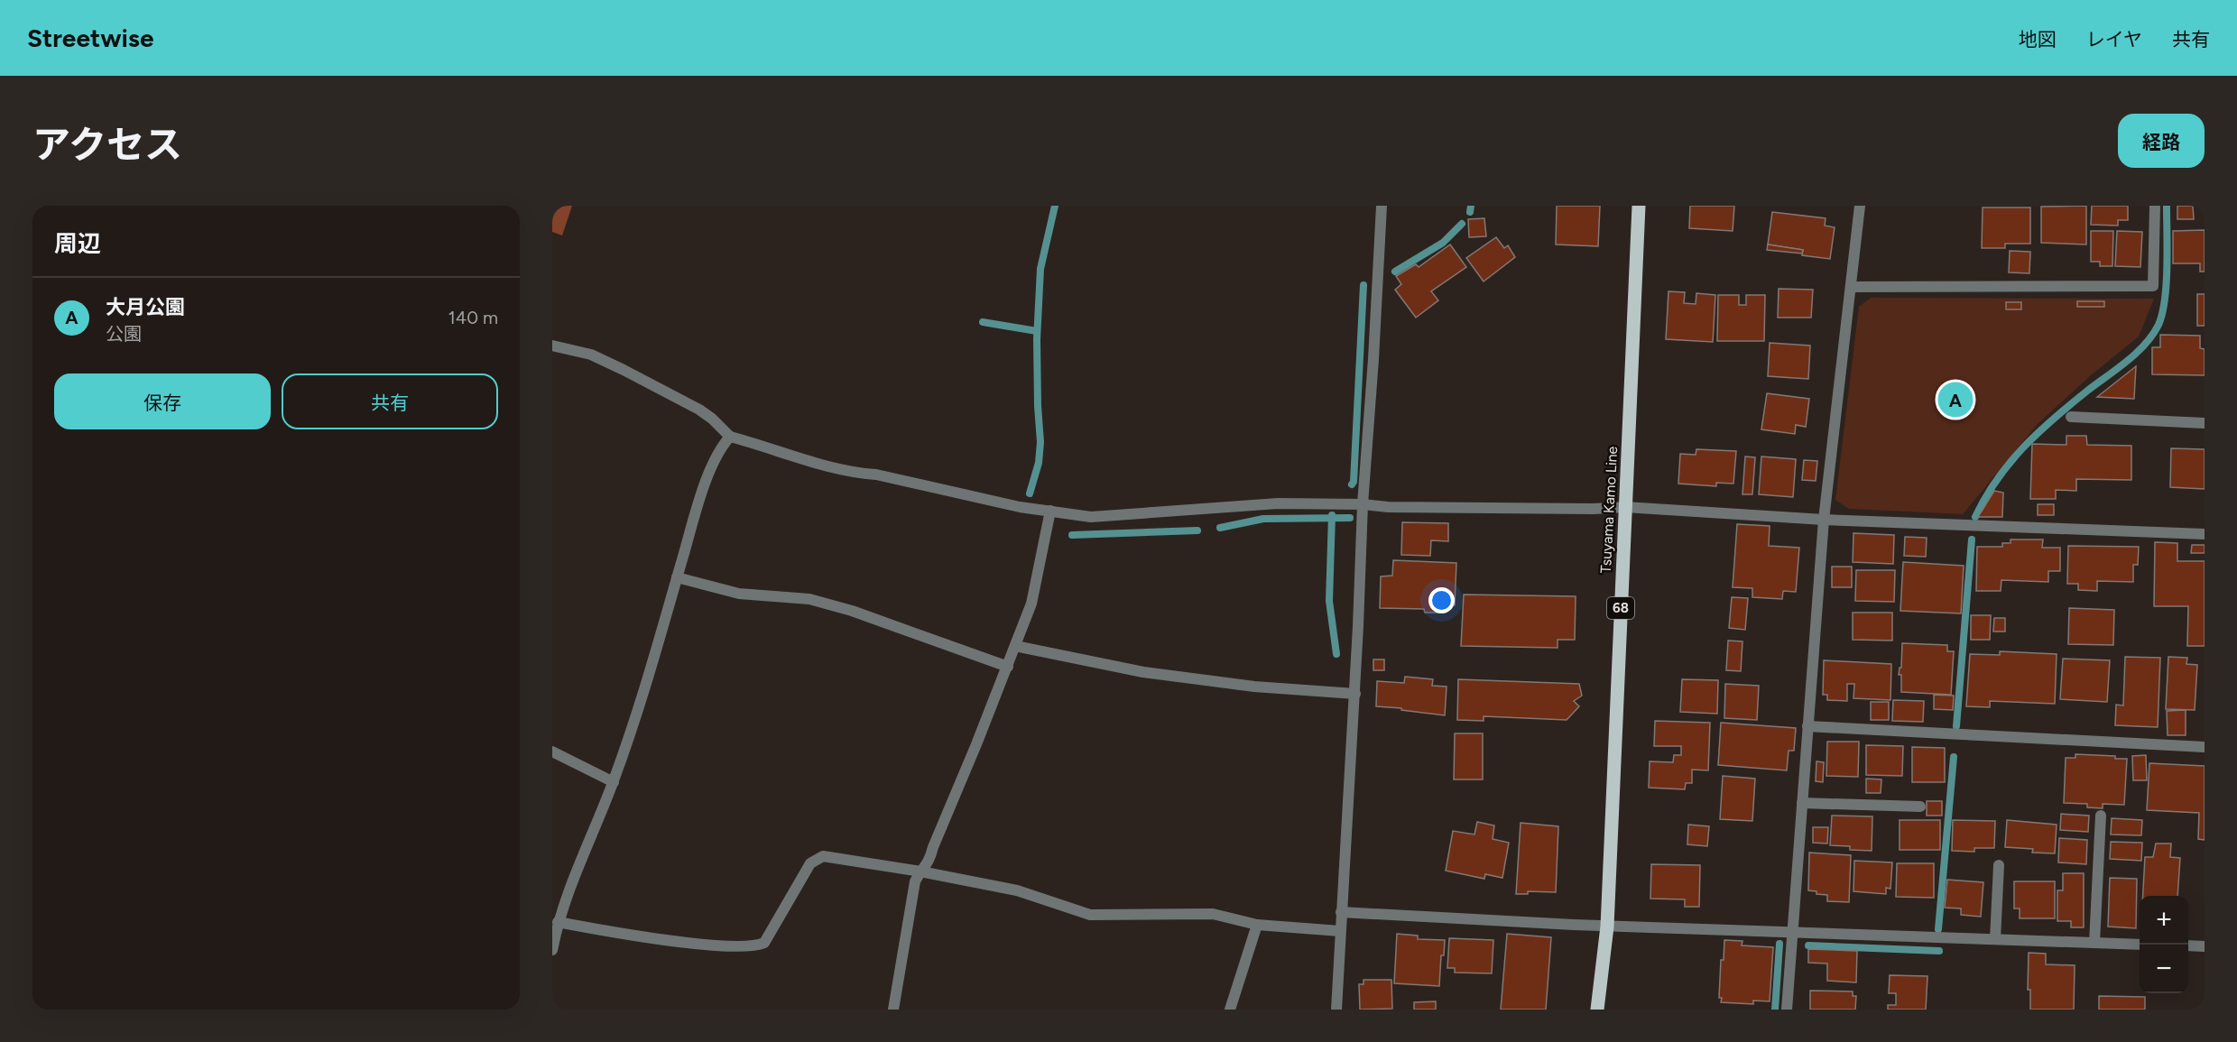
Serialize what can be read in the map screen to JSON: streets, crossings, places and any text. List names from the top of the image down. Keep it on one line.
{"streets":{"main road":["Tsuyama Kamo Line","68"]},"page":{"header":"Streetwise","nav":["地図","レイヤ","共有"],"title":"アクセス","buttons":["経路",["保存","共有"]],"heading":"周辺","list":[{"mark":"A","name":"大月公園","note":"公園","value":"140 m"}],"pins":"A","map_buttons":["+","−"]}}
